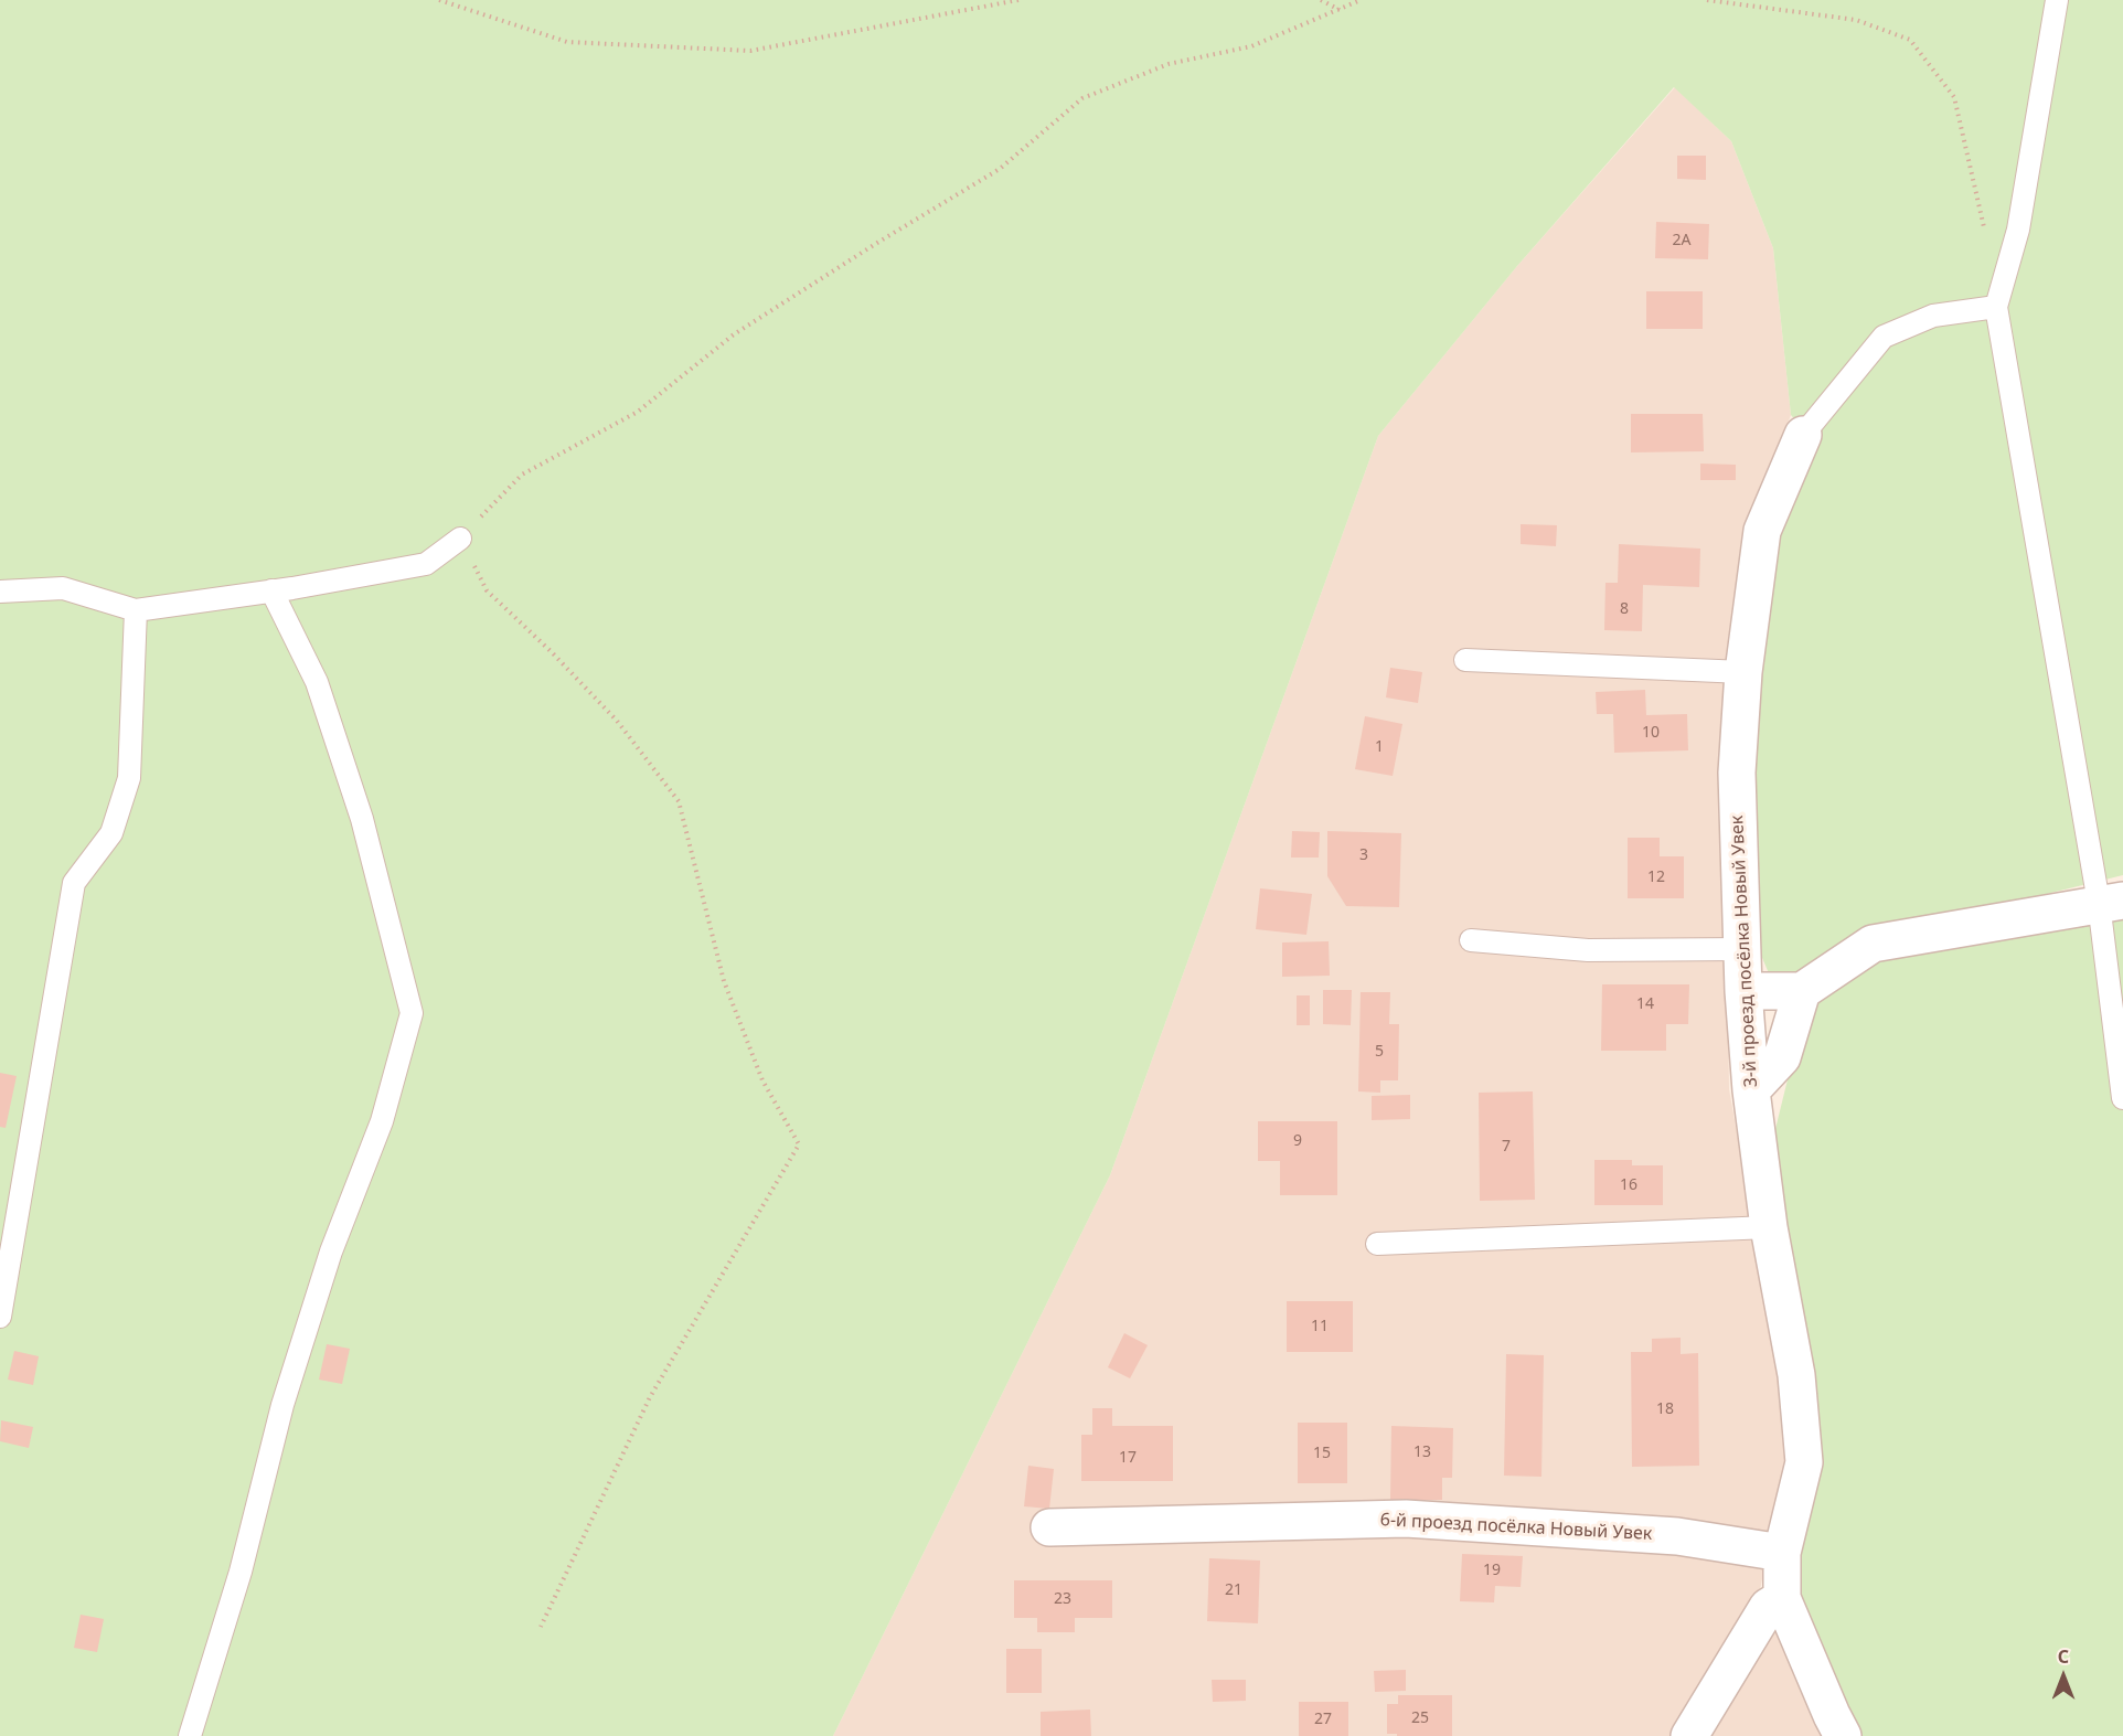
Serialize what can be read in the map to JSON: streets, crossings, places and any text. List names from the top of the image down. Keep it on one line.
{"streets":{"street":["3-й проезд посёлка Новый Увек","6-й проезд посёлка Новый Увек"]},"crossings":[["3-й проезд посёлка Новый Увек","6-й проезд посёлка Новый Увек"]],"house_numbers":["2А","8","10","1","3","12","14","5","9","7","16","11","18","13","15","17","19","21","23","25","27"],"north":"top"}
